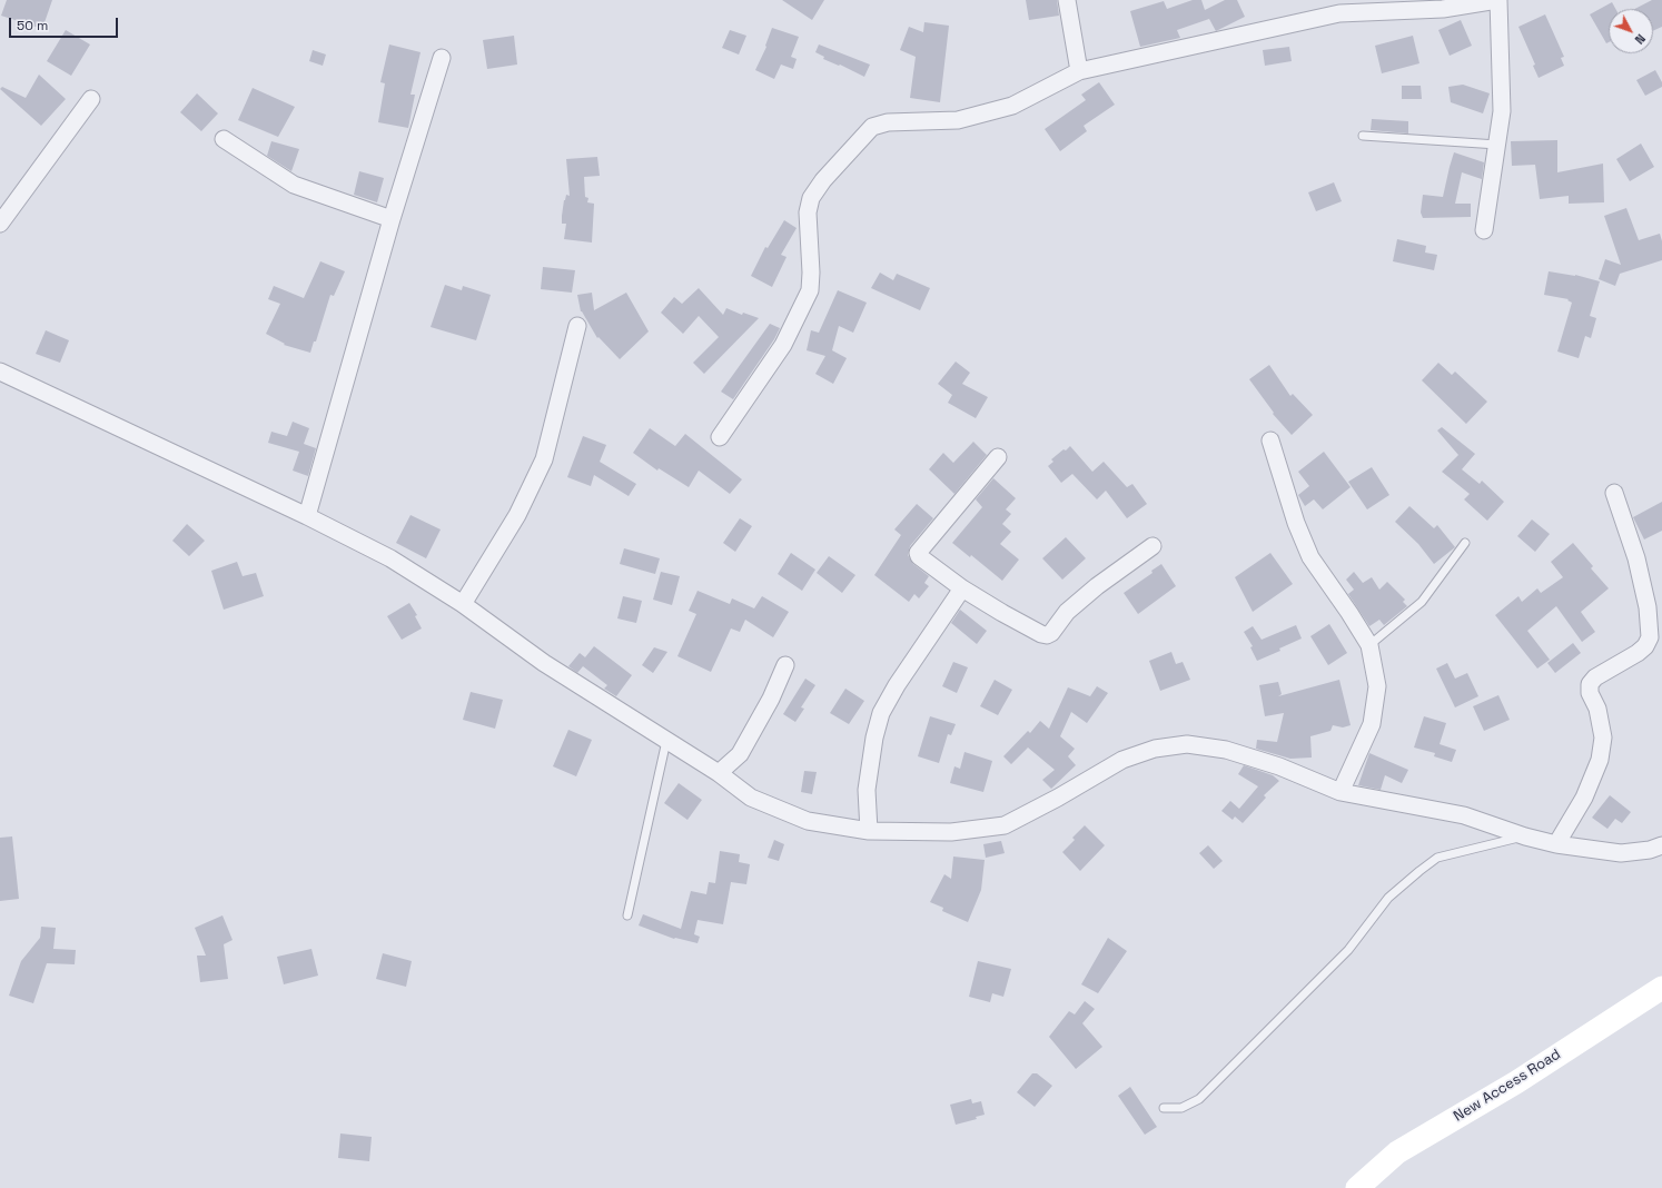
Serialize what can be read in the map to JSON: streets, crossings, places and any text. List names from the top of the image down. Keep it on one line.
{"streets":{"main road":["New Access Road"]},"scale_bar":"50 m","north":"bottom right"}
